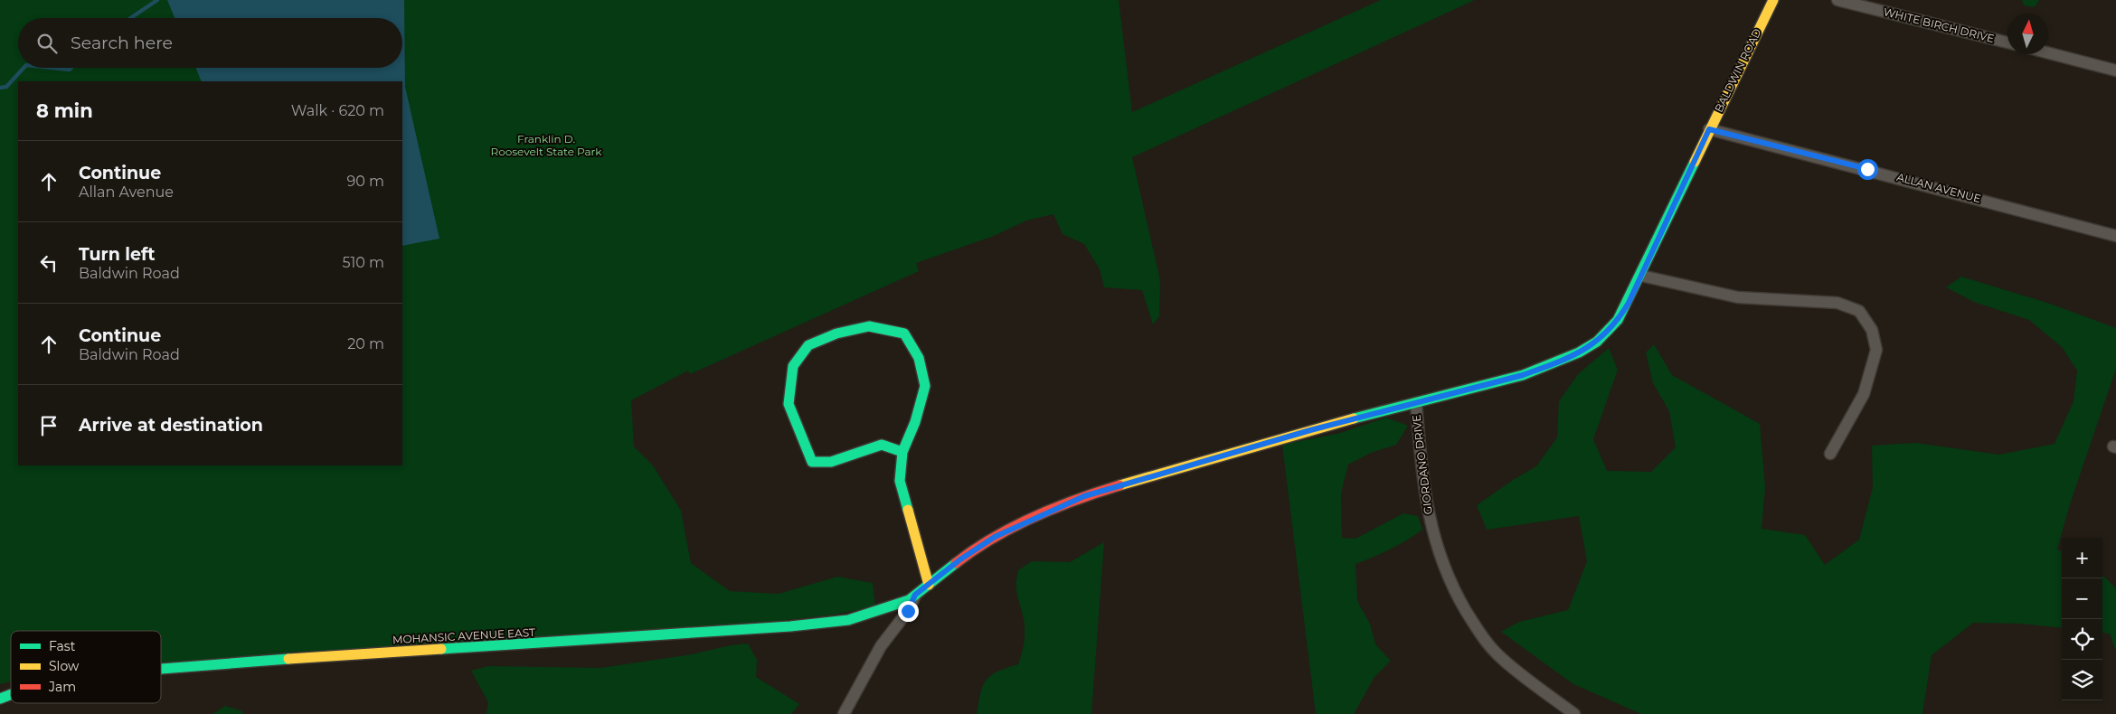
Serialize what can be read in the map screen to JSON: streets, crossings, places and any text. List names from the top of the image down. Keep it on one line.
{"streets":{"street":["WHITE BIRCH DRIVE","BALDWIN ROAD","ALLAN AVENUE","GIORDANO DRIVE","MOHANSIC AVENUE EAST"]},"crossings":[["BALDWIN ROAD","ALLAN AVENUE"],["BALDWIN ROAD","GIORDANO DRIVE"],["BALDWIN ROAD","MOHANSIC AVENUE EAST"]],"parks":["Franklin D. Roosevelt State Park"],"legend":["Fast","Slow","Jam"],"north":"top","page":{"search":"Search here","heading":["8 min","Walk · 620 m"],"list":[["Continue","Allan Avenue","90 m"],["Turn left","Baldwin Road","510 m"],["Continue","Baldwin Road","20 m"],"Arrive at destination"],"map_buttons":["+","−"]}}
